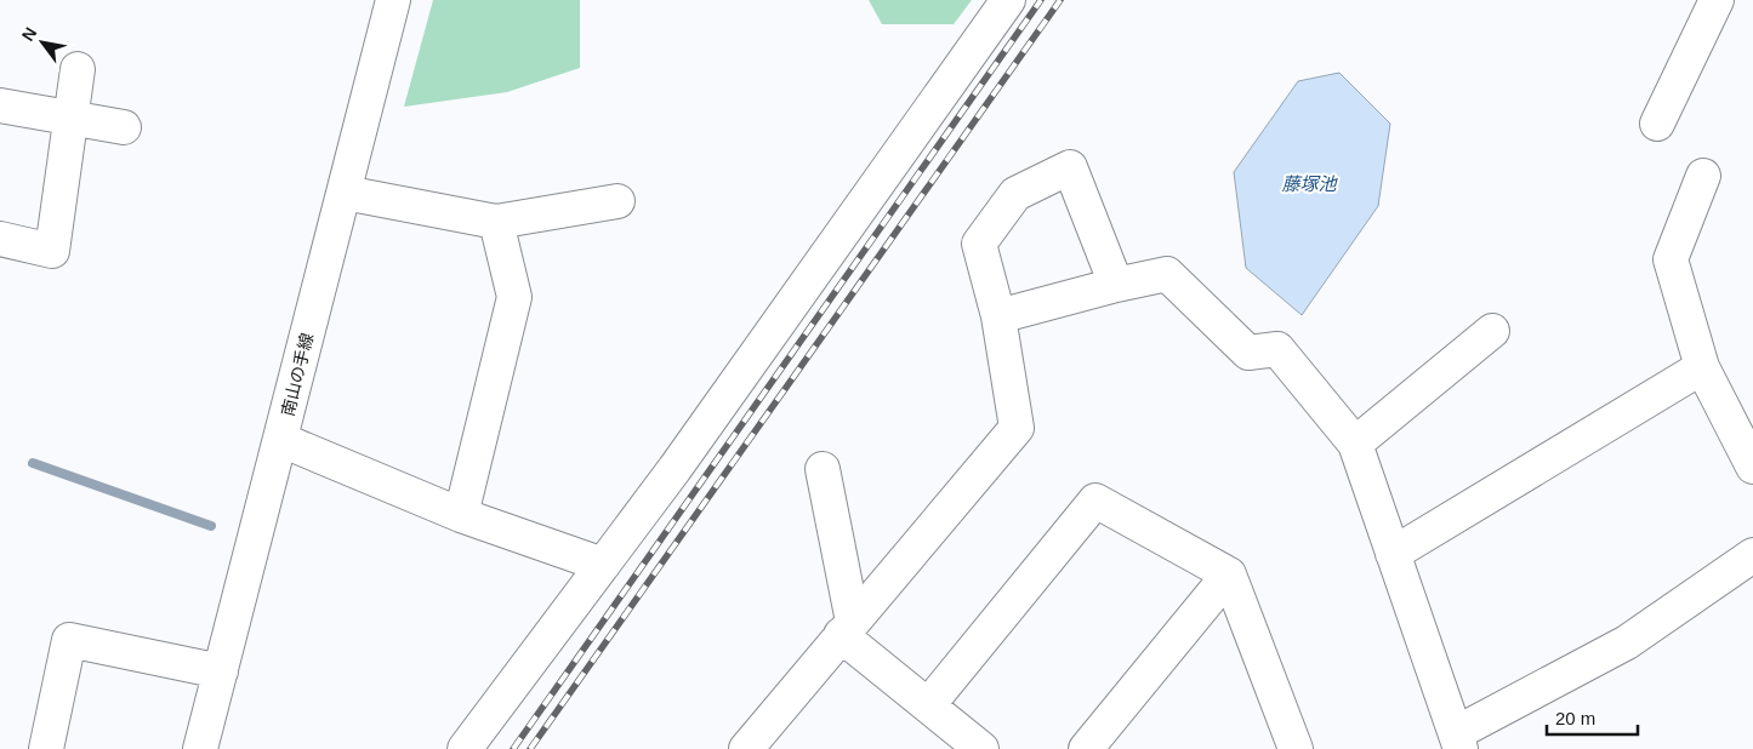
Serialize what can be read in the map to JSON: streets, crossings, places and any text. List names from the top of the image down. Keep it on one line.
{"streets":{"street":["南山の手線"]},"water":["藤塚池"],"scale_bar":"20 m","north":"top left"}
